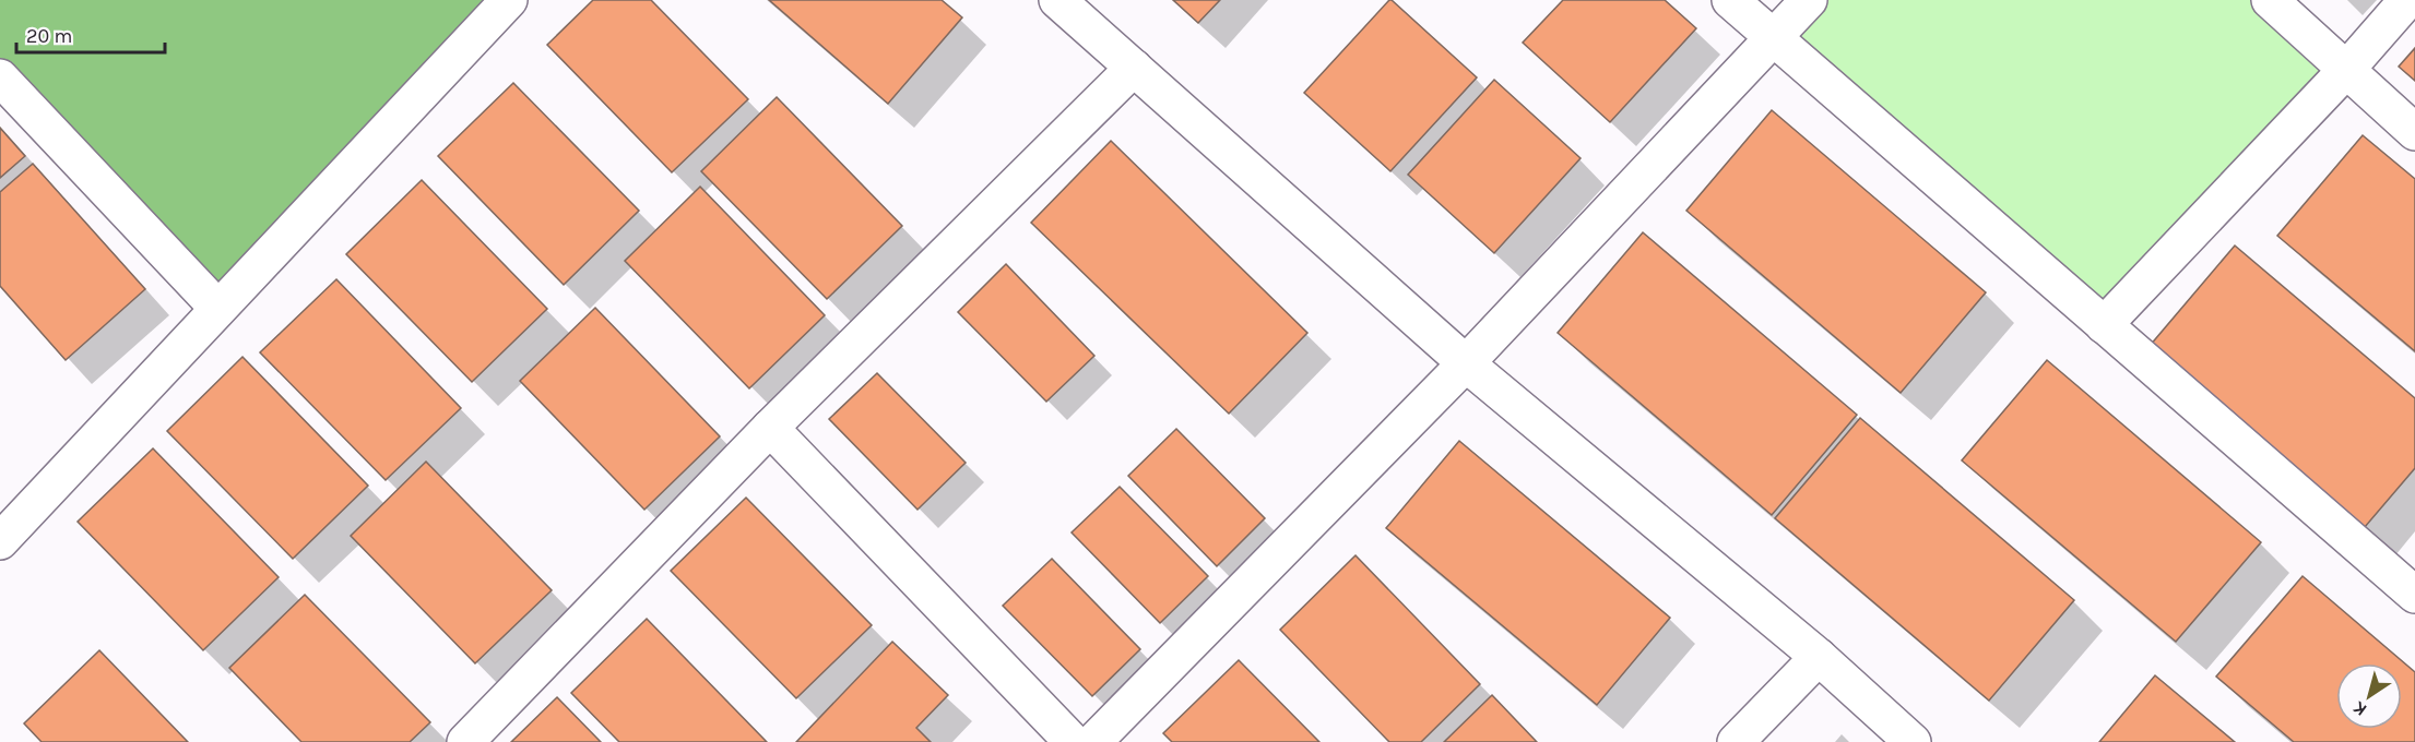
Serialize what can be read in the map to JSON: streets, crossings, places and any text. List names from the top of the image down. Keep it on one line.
{"scale_bar":"20 m","north":"bottom left"}
